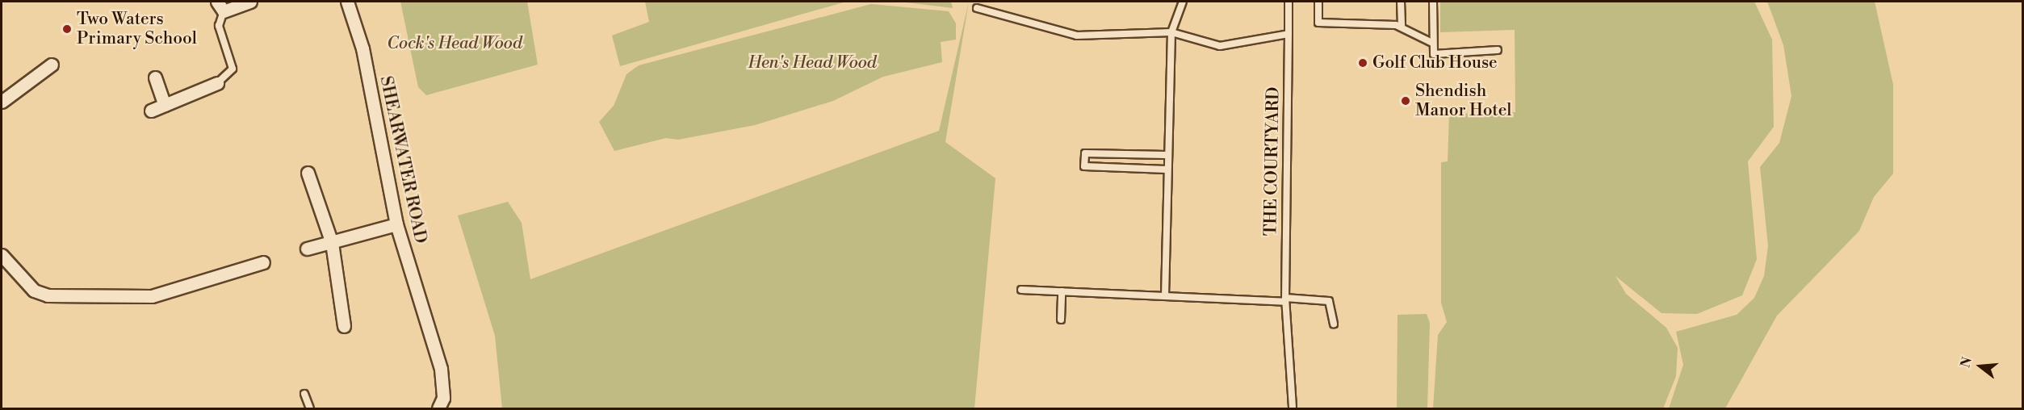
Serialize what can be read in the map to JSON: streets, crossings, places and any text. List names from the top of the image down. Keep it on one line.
{"streets":{"street":["SHEARWATER ROAD"],"lane":["THE COURTYARD"]},"parks":["Cock's Head Wood","Hen's Head Wood"],"places":["Two Waters Primary School","Golf Club House","Shendish Manor Hotel"],"north":"left"}
